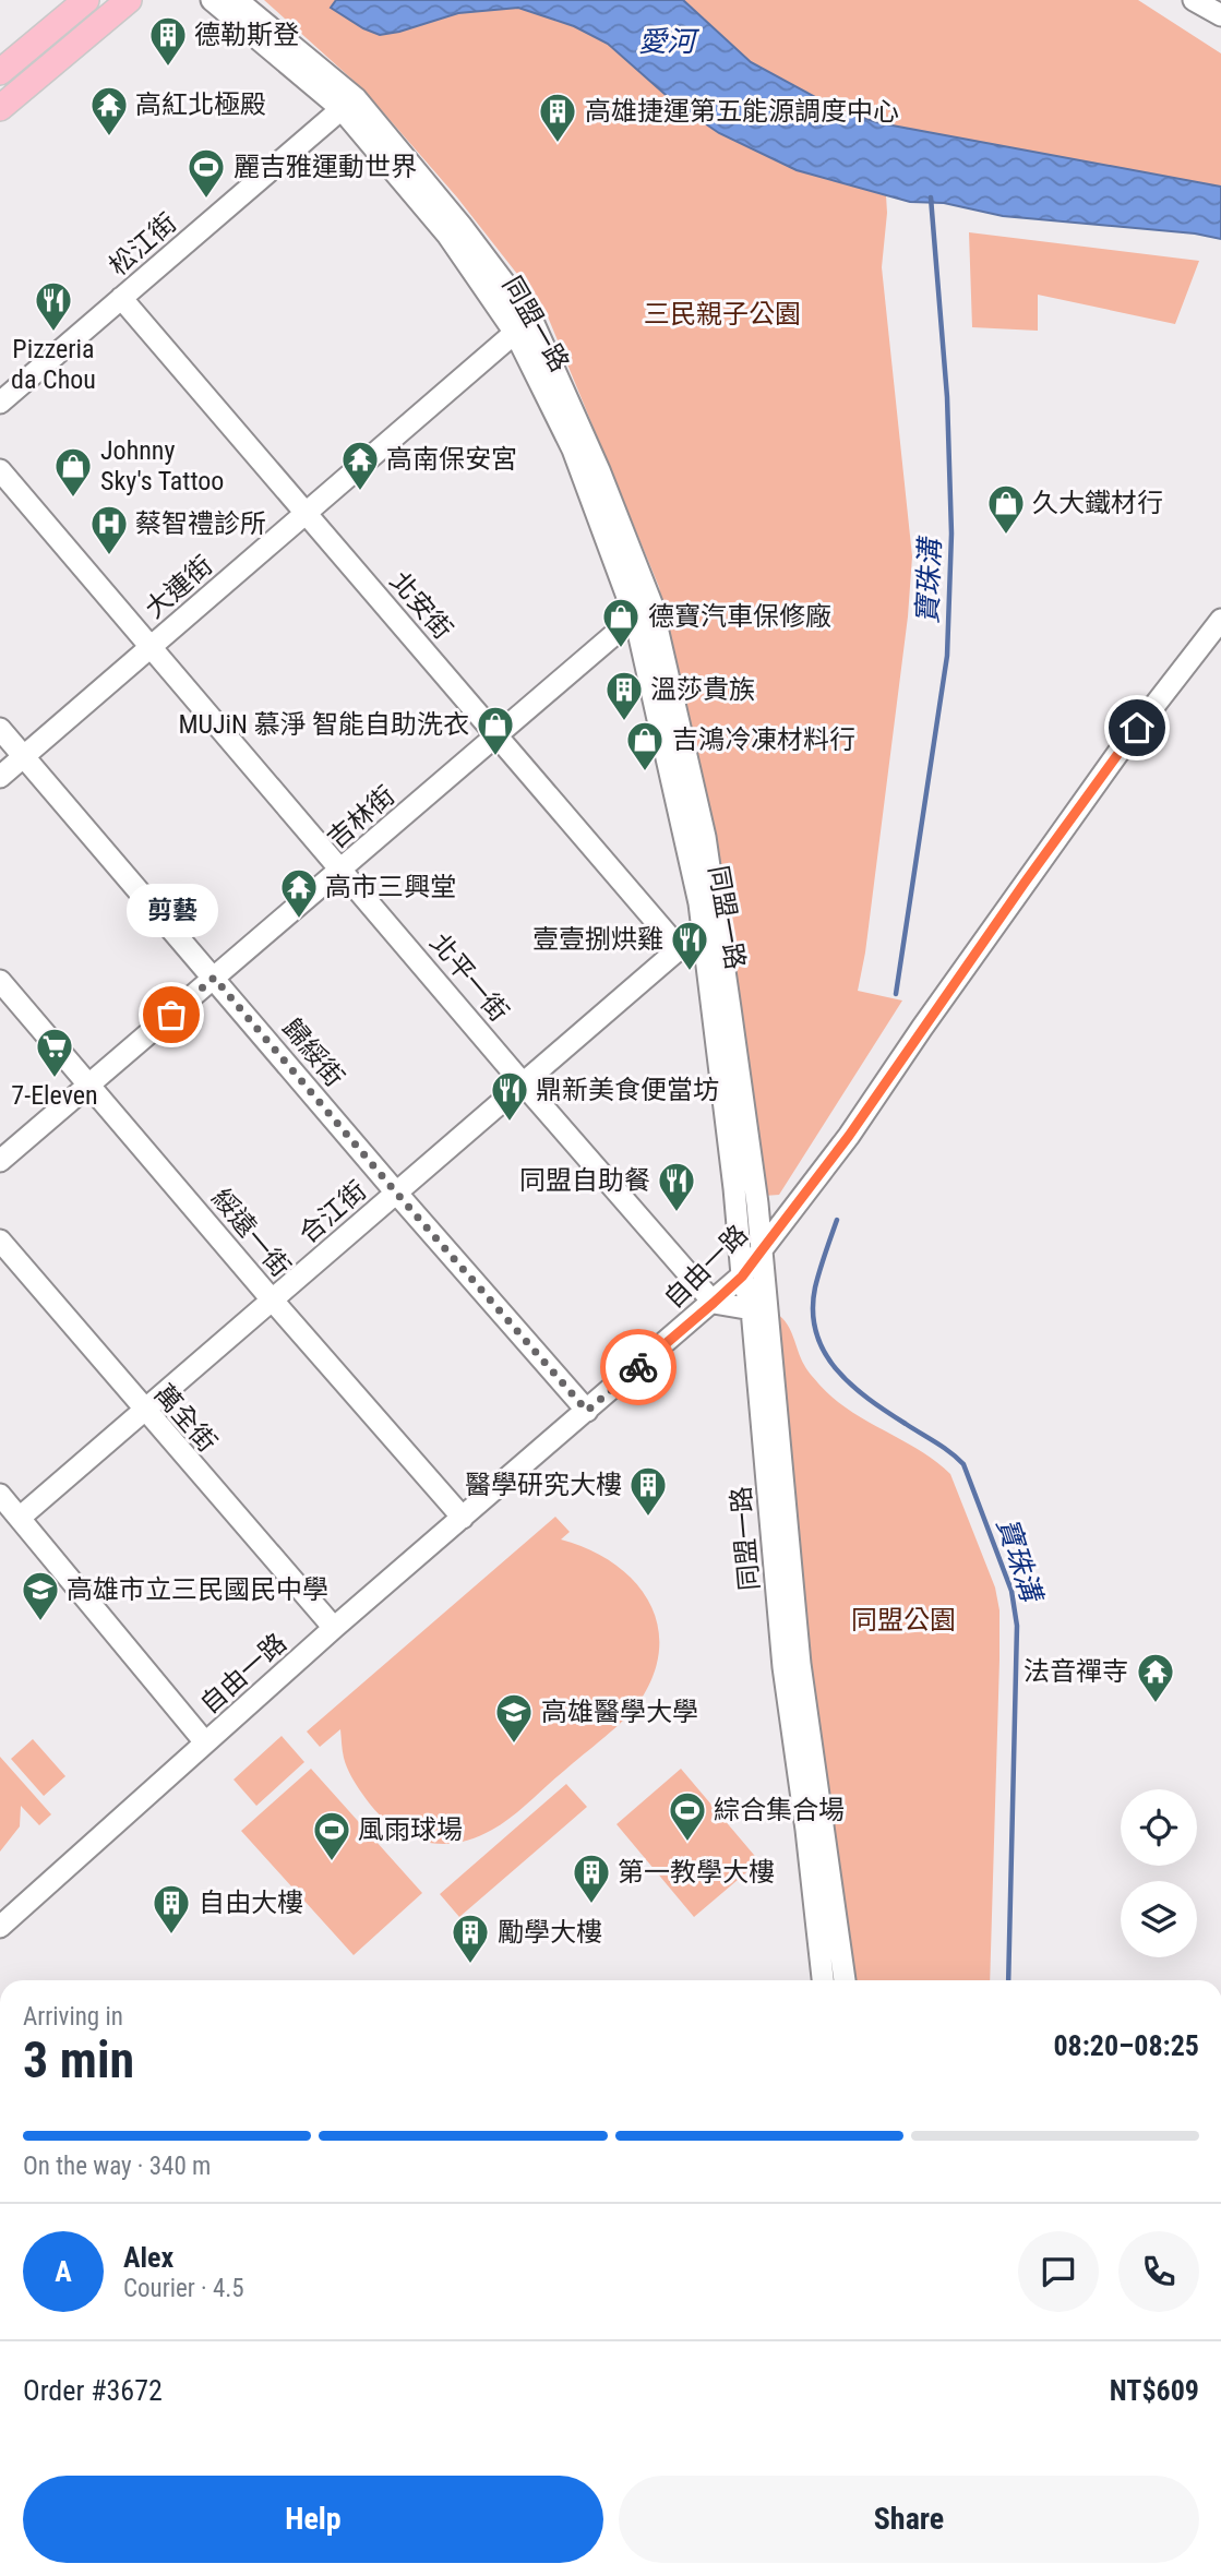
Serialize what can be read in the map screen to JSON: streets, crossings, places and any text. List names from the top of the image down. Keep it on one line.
{"streets":{"street":["松江街","同盟一路","大連街","北安街","吉林街","北平一街","歸綏街","合江街","綏遠一街","自由一路","萬全街"]},"crossings":[["松江街","同盟一路"],["松江街","北安街"],["同盟一路","大連街"],["同盟一路","吉林街"],["同盟一路","合江街"],["同盟一路","自由一路"],["大連街","北安街"],["大連街","北平一街"],["大連街","歸綏街"],["北安街","吉林街"],["北安街","合江街"],["吉林街","北平一街"],["吉林街","歸綏街"],["吉林街","綏遠一街"],["北平一街","合江街"],["北平一街","自由一路"],["歸綏街","合江街"],["歸綏街","自由一路"],["合江街","綏遠一街"],["合江街","萬全街"],["綏遠一街","自由一路"],["自由一路","萬全街"]],"water":["愛河","寶珠溝"],"parks":["三民親子公園","同盟公園"],"places":{"building":["德勒斯登","高雄捷運第五能源調度中心","溫莎貴族","醫學研究大樓","第一教學大樓","自由大樓","勵學大樓"],"temple":["高紅北極殿","高南保安宮","高市三興堂","法音禪寺"],"sports":["麗吉雅運動世界","綜合集合場","風雨球場"],"restaurant":["Pizzeria da Chou","壹壹捌烘雞","鼎新美食便當坊","同盟自助餐"],"shop":["Johnny Sky's Tattoo","久大鐵材行","德寶汽車保修廠","MUJiN 慕淨 智能自助洗衣","吉鴻冷凍材料行"],"hospital":["蔡智禮診所"],"other":["剪藝"],"supermarket":["7-Eleven"],"school or university":["高雄市立三民國民中學","高雄醫學大學"]},"page":{"bubble":"剪藝","heading":["3 min","Arriving in","08:20–08:25"],"panel":["Alex","Courier · 4.5","Order #3672","NT$609"],"bar":"On the way · 340 m","round":"A","buttons":["Help","Share"]}}
